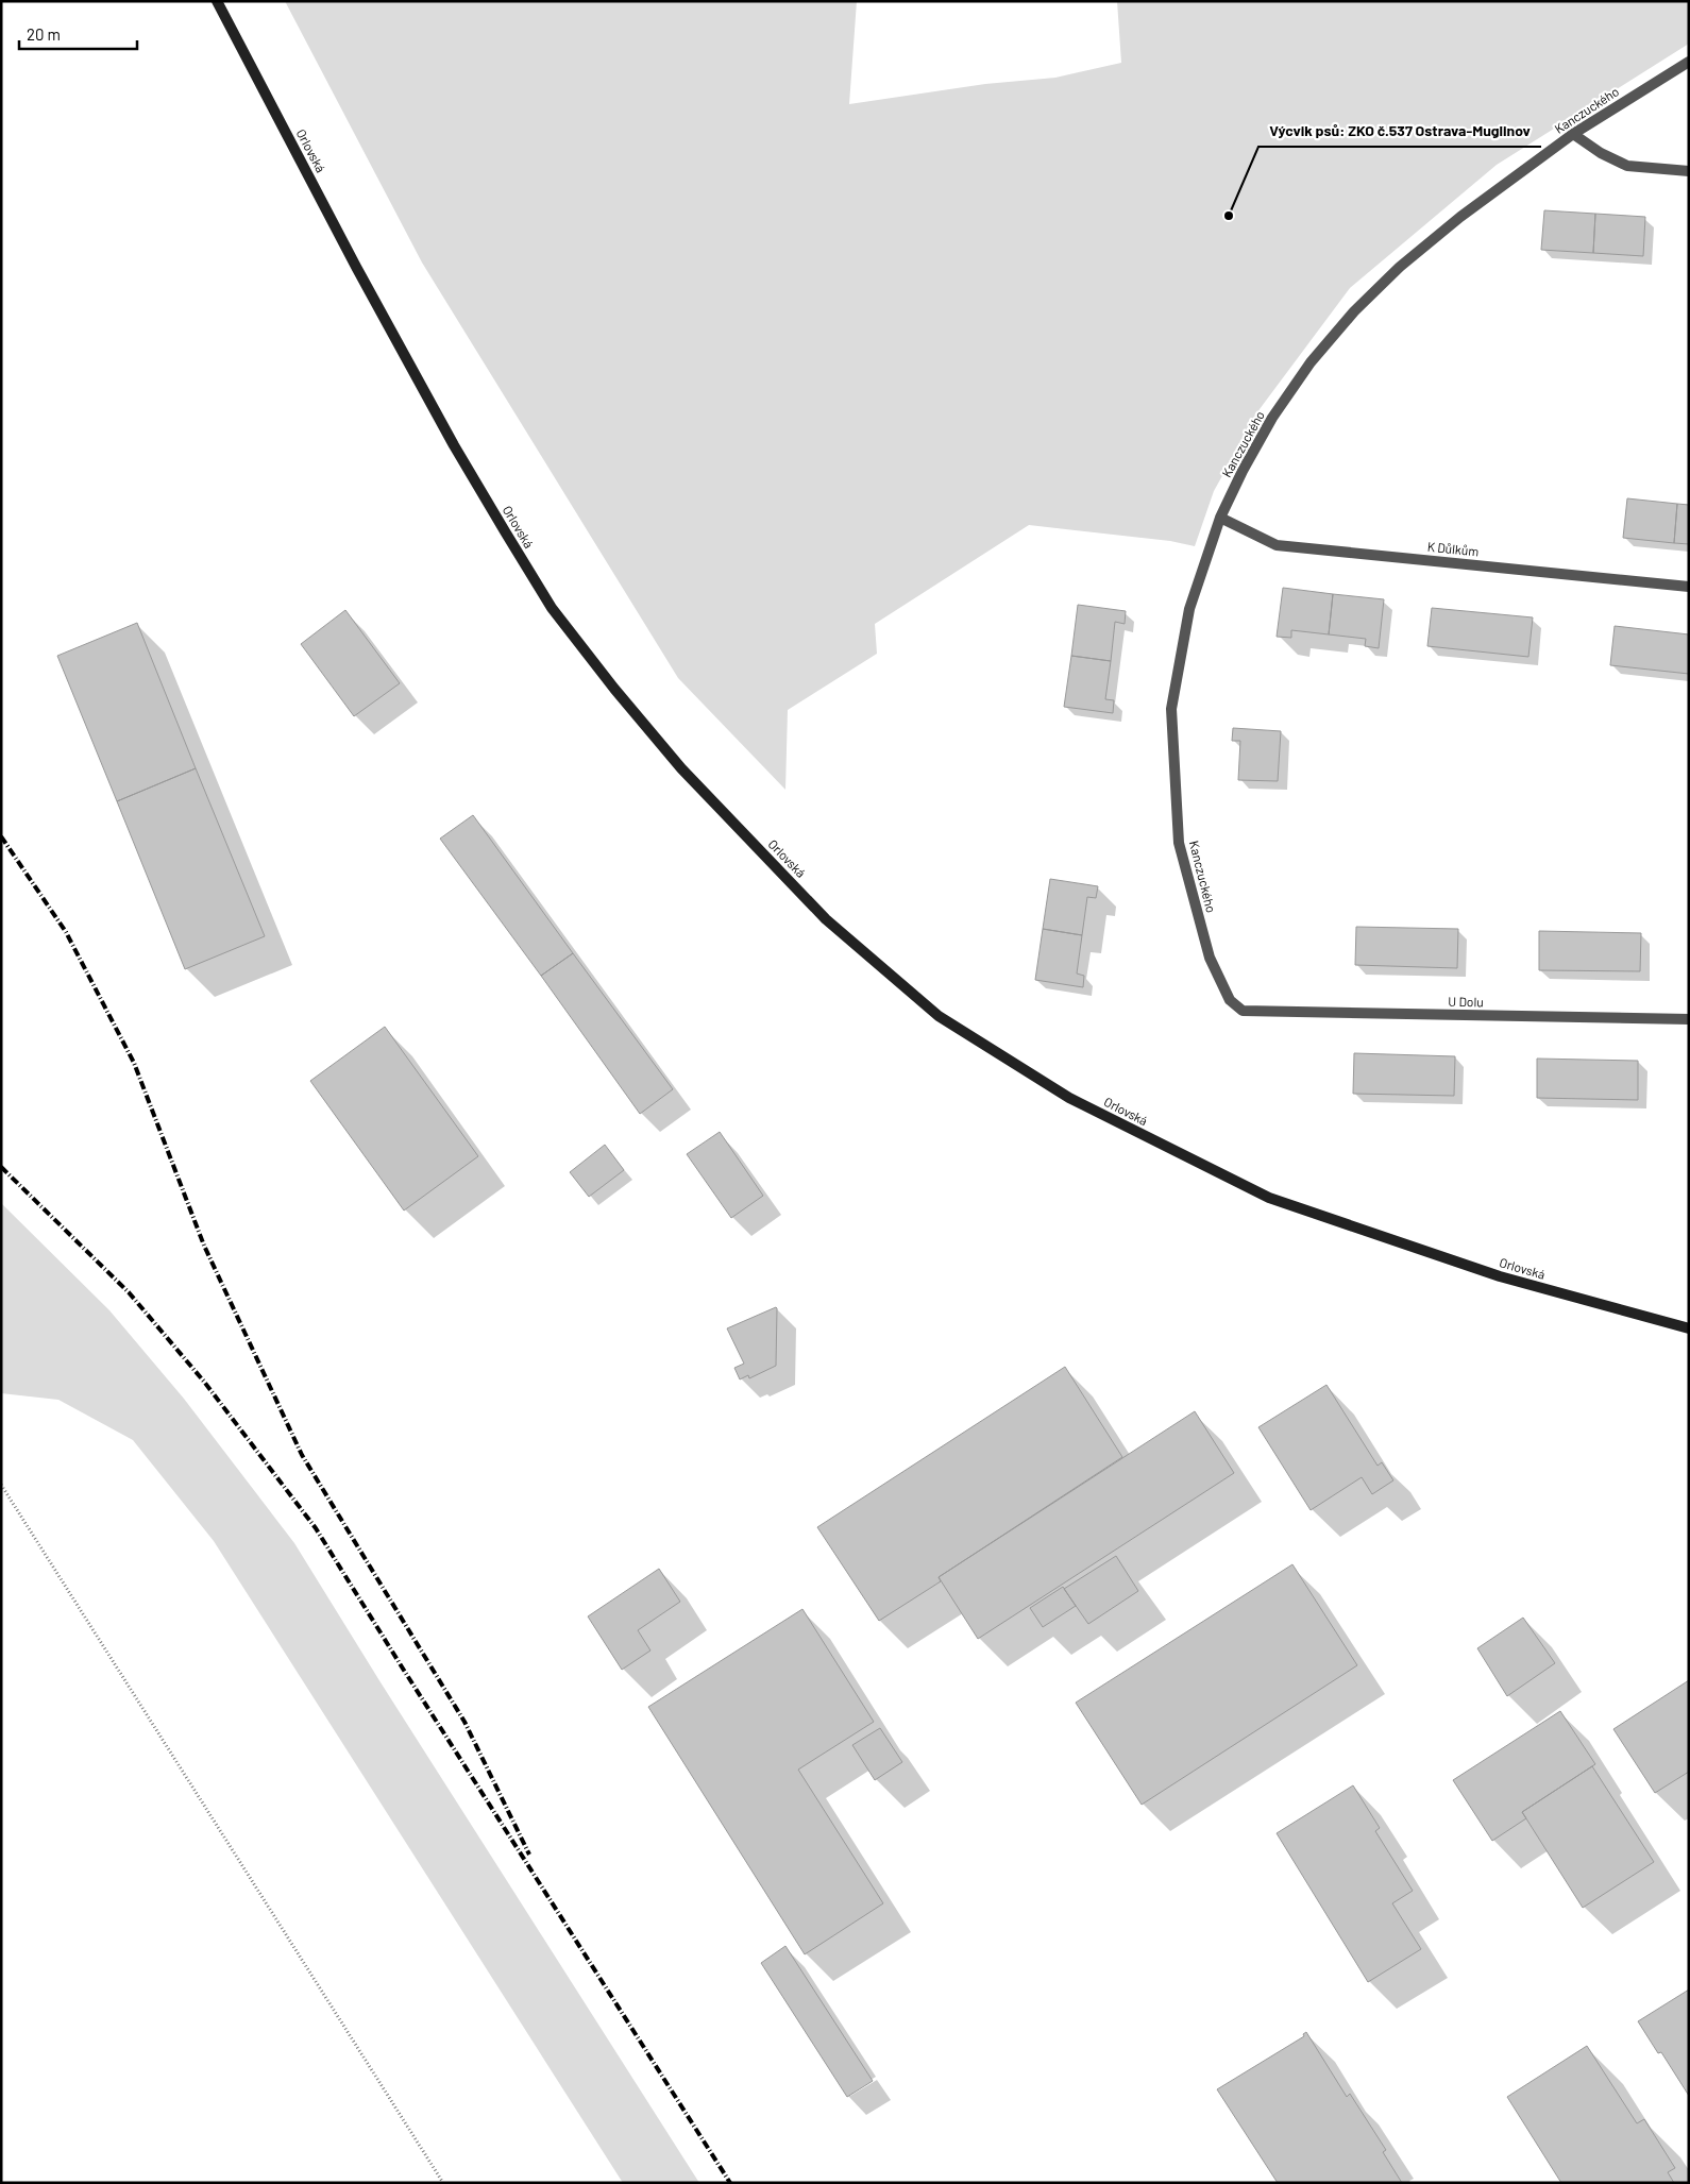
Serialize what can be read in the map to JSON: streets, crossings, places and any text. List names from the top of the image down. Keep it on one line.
{"streets":{"main road":["Orlovská"],"street":["Kanczuckého","K Důlkům","U Dolu"]},"crossings":[["Kanczuckého","K Důlkům"],["Kanczuckého","U Dolu"]],"places":["Výcvik psů: ZKO č.537 Ostrava-Muglinov"],"scale_bar":"20 m"}
